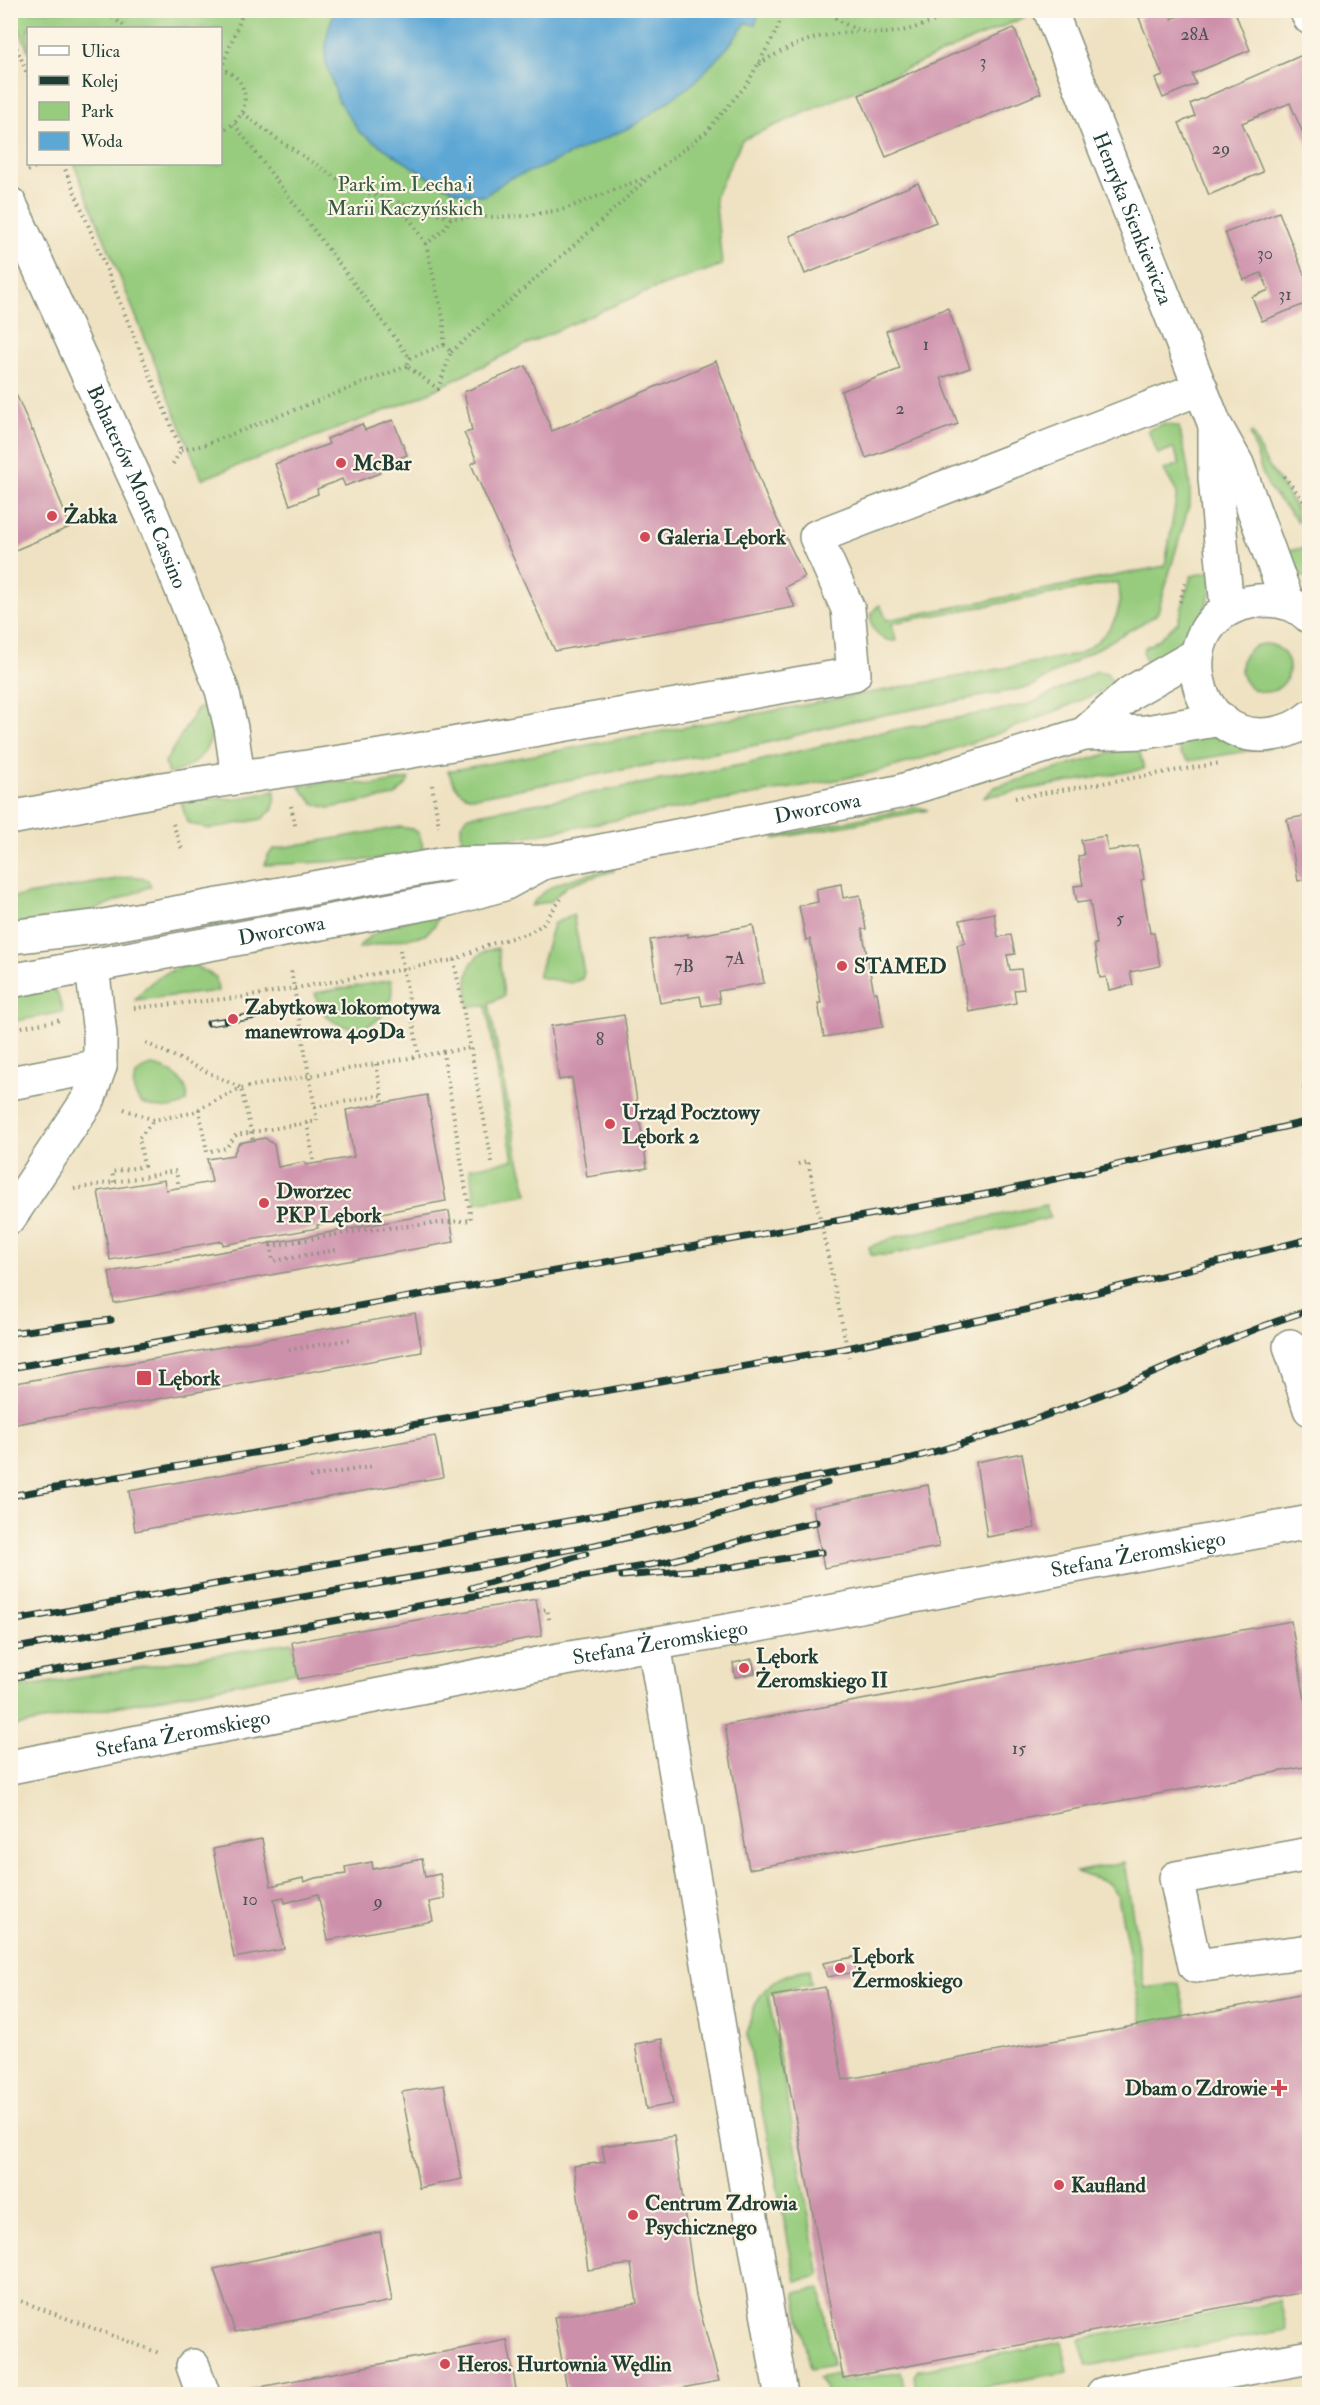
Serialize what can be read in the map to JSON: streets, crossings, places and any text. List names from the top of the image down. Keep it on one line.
{"streets":{"street":["Henryka Sienkiewicza","Bohaterów Monte Cassino","Dworcowa","Stefana Żeromskiego"]},"parks":["Park im. Lecha i Marii Kaczyńskich"],"places":{"other":["McBar","Żabka","Galeria Lębork","STAMED","Zabytkowa lokomotywa manewrowa 409Da","Urząd Pocztowy Lębork 2","Dworzec PKP Lębork","Lębork Żeromskiego II","Lębork Żermoskiego","Kaufland","Centrum Zdrowia Psychicznego","Heros. Hurtownia Wędlin"],"transit":["Lębork"],"health":["Dbam o Zdrowie"]},"house_numbers":["28A","3","29","30","31","1","2","5","7A","7B","8","15","10","9"],"legend":["Ulica","Kolej","Park","Woda"]}
